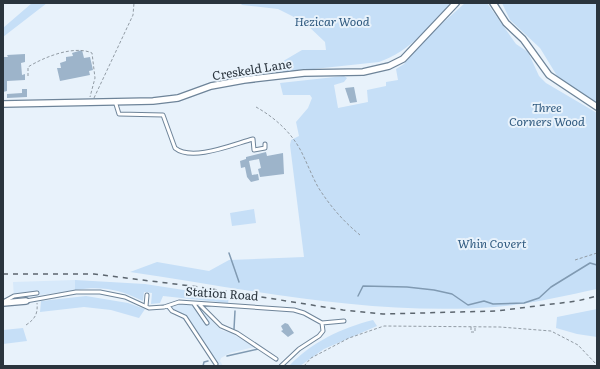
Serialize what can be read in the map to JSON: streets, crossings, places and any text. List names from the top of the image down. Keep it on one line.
{"streets":{"street":["Creskeld Lane","Station Road"]},"parks":["Hezicar Wood","Three Corners Wood","Whin Covert"]}
